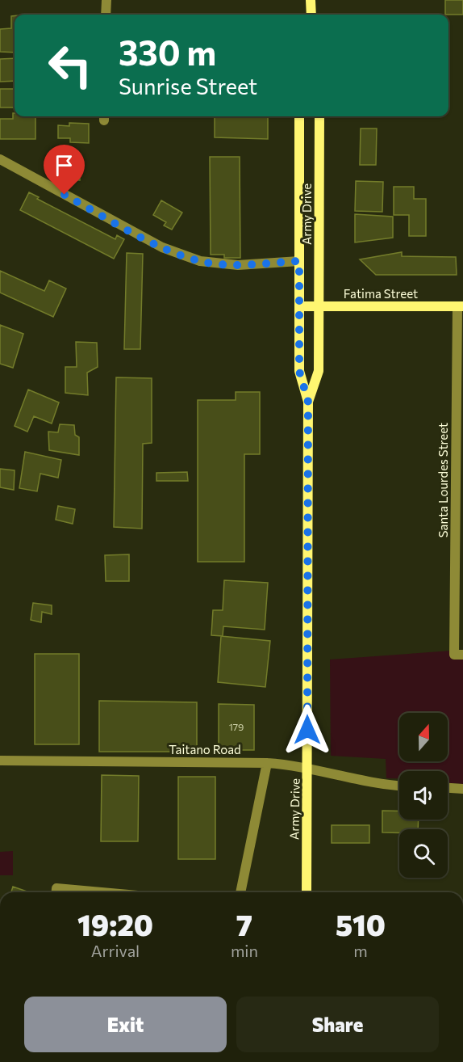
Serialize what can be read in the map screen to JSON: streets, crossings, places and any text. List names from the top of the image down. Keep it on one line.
{"streets":{"main road":["Army Drive","Fatima Street"],"street":["Santa Lourdes Street","Taitano Road"]},"crossings":[["Army Drive","Fatima Street"],["Army Drive","Taitano Road"],["Fatima Street","Santa Lourdes Street"]],"house_numbers":["179"],"north":"top","page":{"turn":["330 m","Sunrise Street"],"eta":["19:20","Arrival","7","min","510","m"],"buttons":["Exit","Share"]}}
